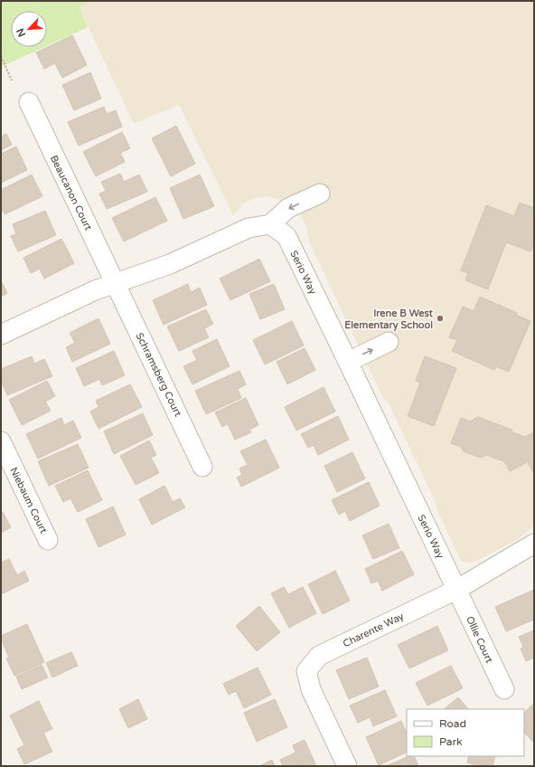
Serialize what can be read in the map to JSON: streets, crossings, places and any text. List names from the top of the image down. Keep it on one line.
{"streets":{"street":["Beaucanon Court","Serio Way","Schramsberg Court","Niebaum Court","Charente Way","Ollie Court"]},"crossings":[["Beaucanon Court","Schramsberg Court"],["Serio Way","Charente Way"],["Serio Way","Ollie Court"],["Charente Way","Ollie Court"]],"places":["Irene B West Elementary School"],"legend":["Road","Park"],"north":"bottom left"}
